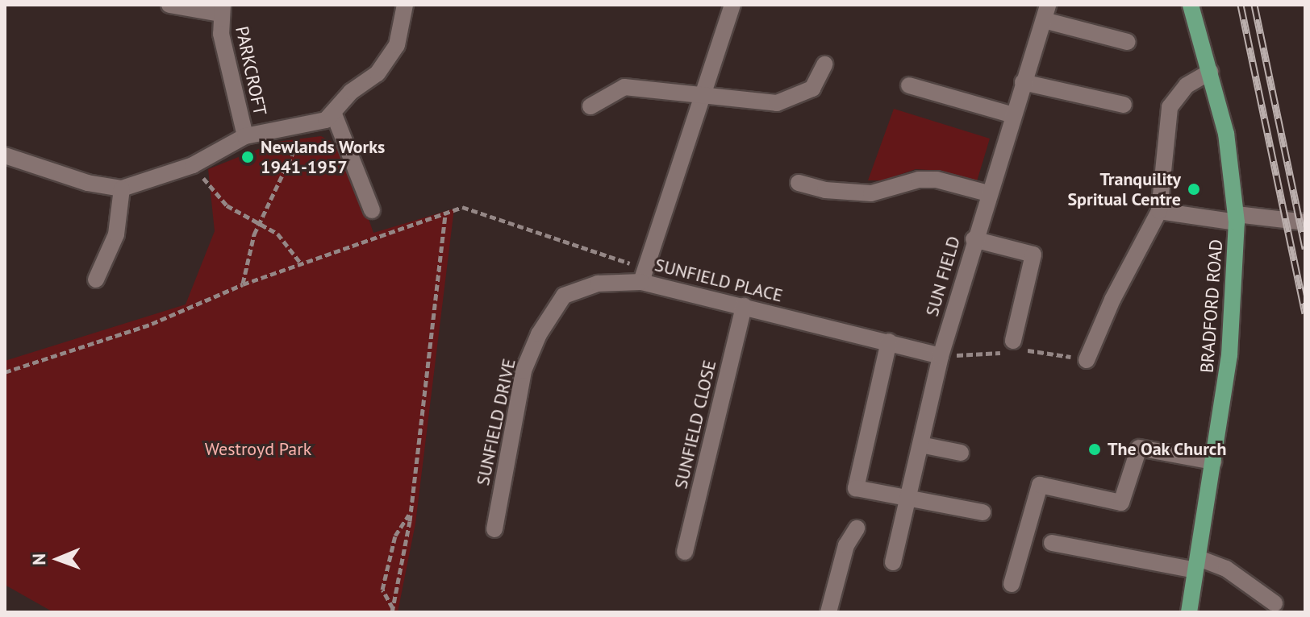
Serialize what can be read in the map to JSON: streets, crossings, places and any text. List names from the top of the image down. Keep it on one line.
{"streets":{"main road":["BRADFORD ROAD"],"street":["PARKCROFT","SUN FIELD","SUNFIELD PLACE","SUNFIELD DRIVE","SUNFIELD CLOSE"]},"crossings":[["SUN FIELD","SUNFIELD PLACE"],["SUNFIELD PLACE","SUNFIELD DRIVE"],["SUNFIELD PLACE","SUNFIELD CLOSE"]],"parks":["Westroyd Park"],"places":["Newlands Works 1941-1957","Tranquility Spritual Centre","The Oak Church"],"north":"left"}
